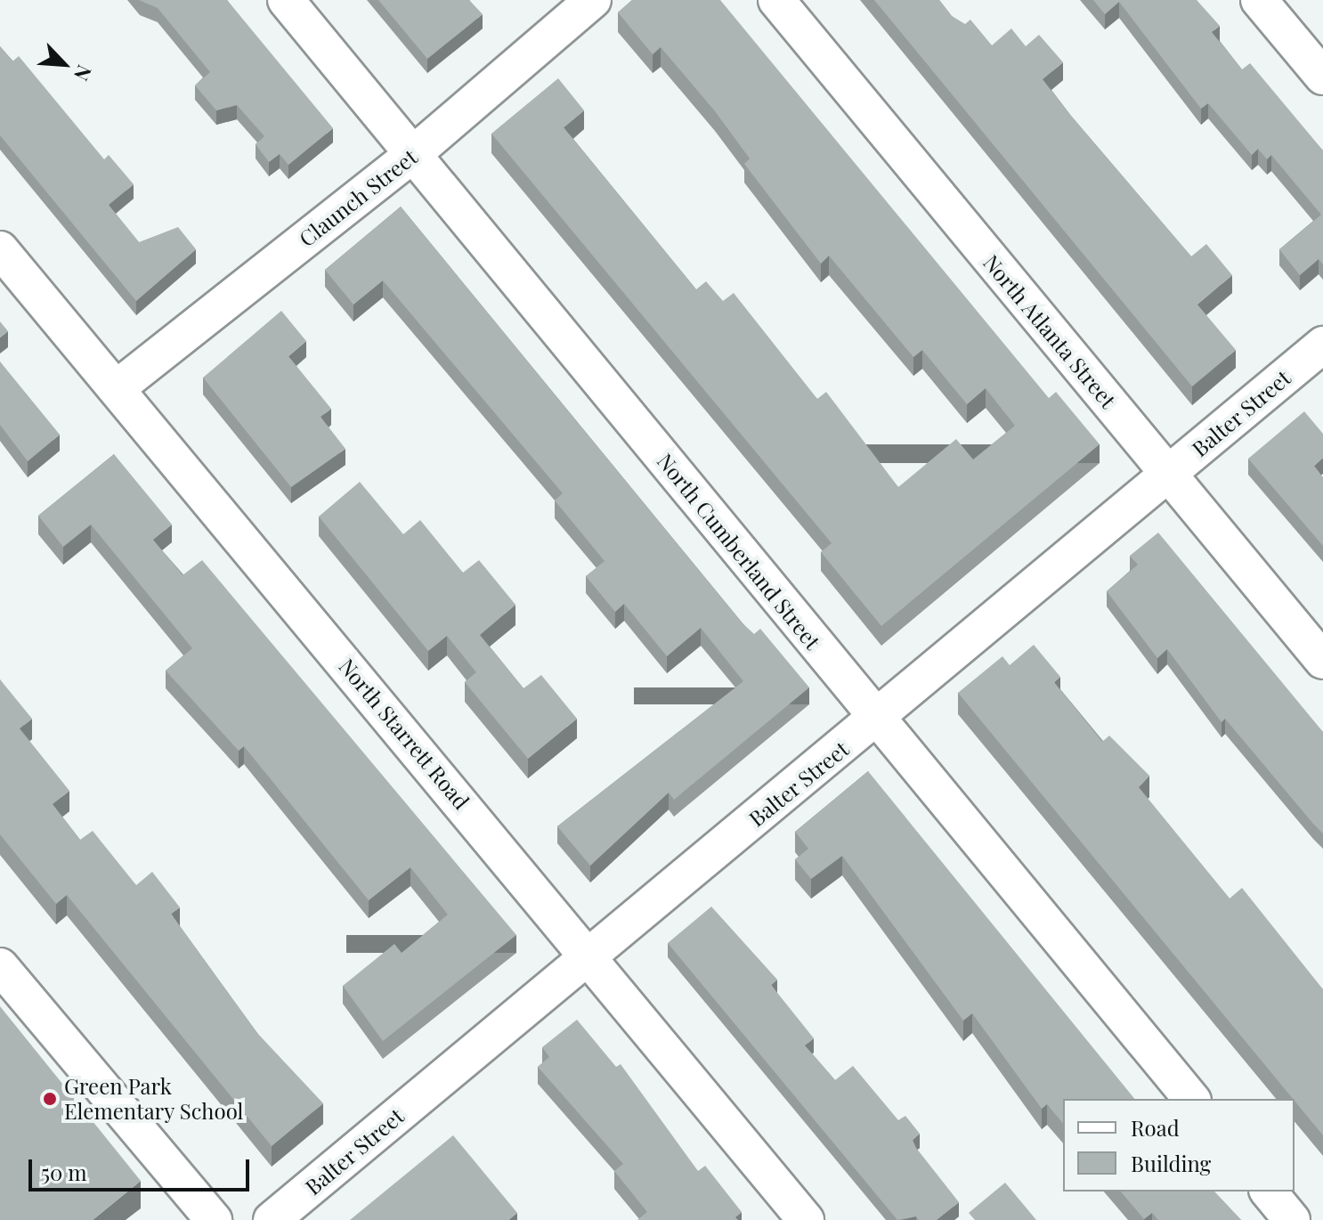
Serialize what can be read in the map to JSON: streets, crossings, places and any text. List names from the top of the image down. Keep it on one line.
{"streets":{"street":["Claunch Street","North Atlanta Street","Balter Street","North Cumberland Street","North Starrett Road"]},"crossings":[["Claunch Street","North Cumberland Street"],["Claunch Street","North Starrett Road"],["North Atlanta Street","Balter Street"],["Balter Street","North Cumberland Street"],["Balter Street","North Starrett Road"]],"places":["Green Park Elementary School"],"legend":["Road","Building"],"scale_bar":"50 m","north":"bottom right"}
